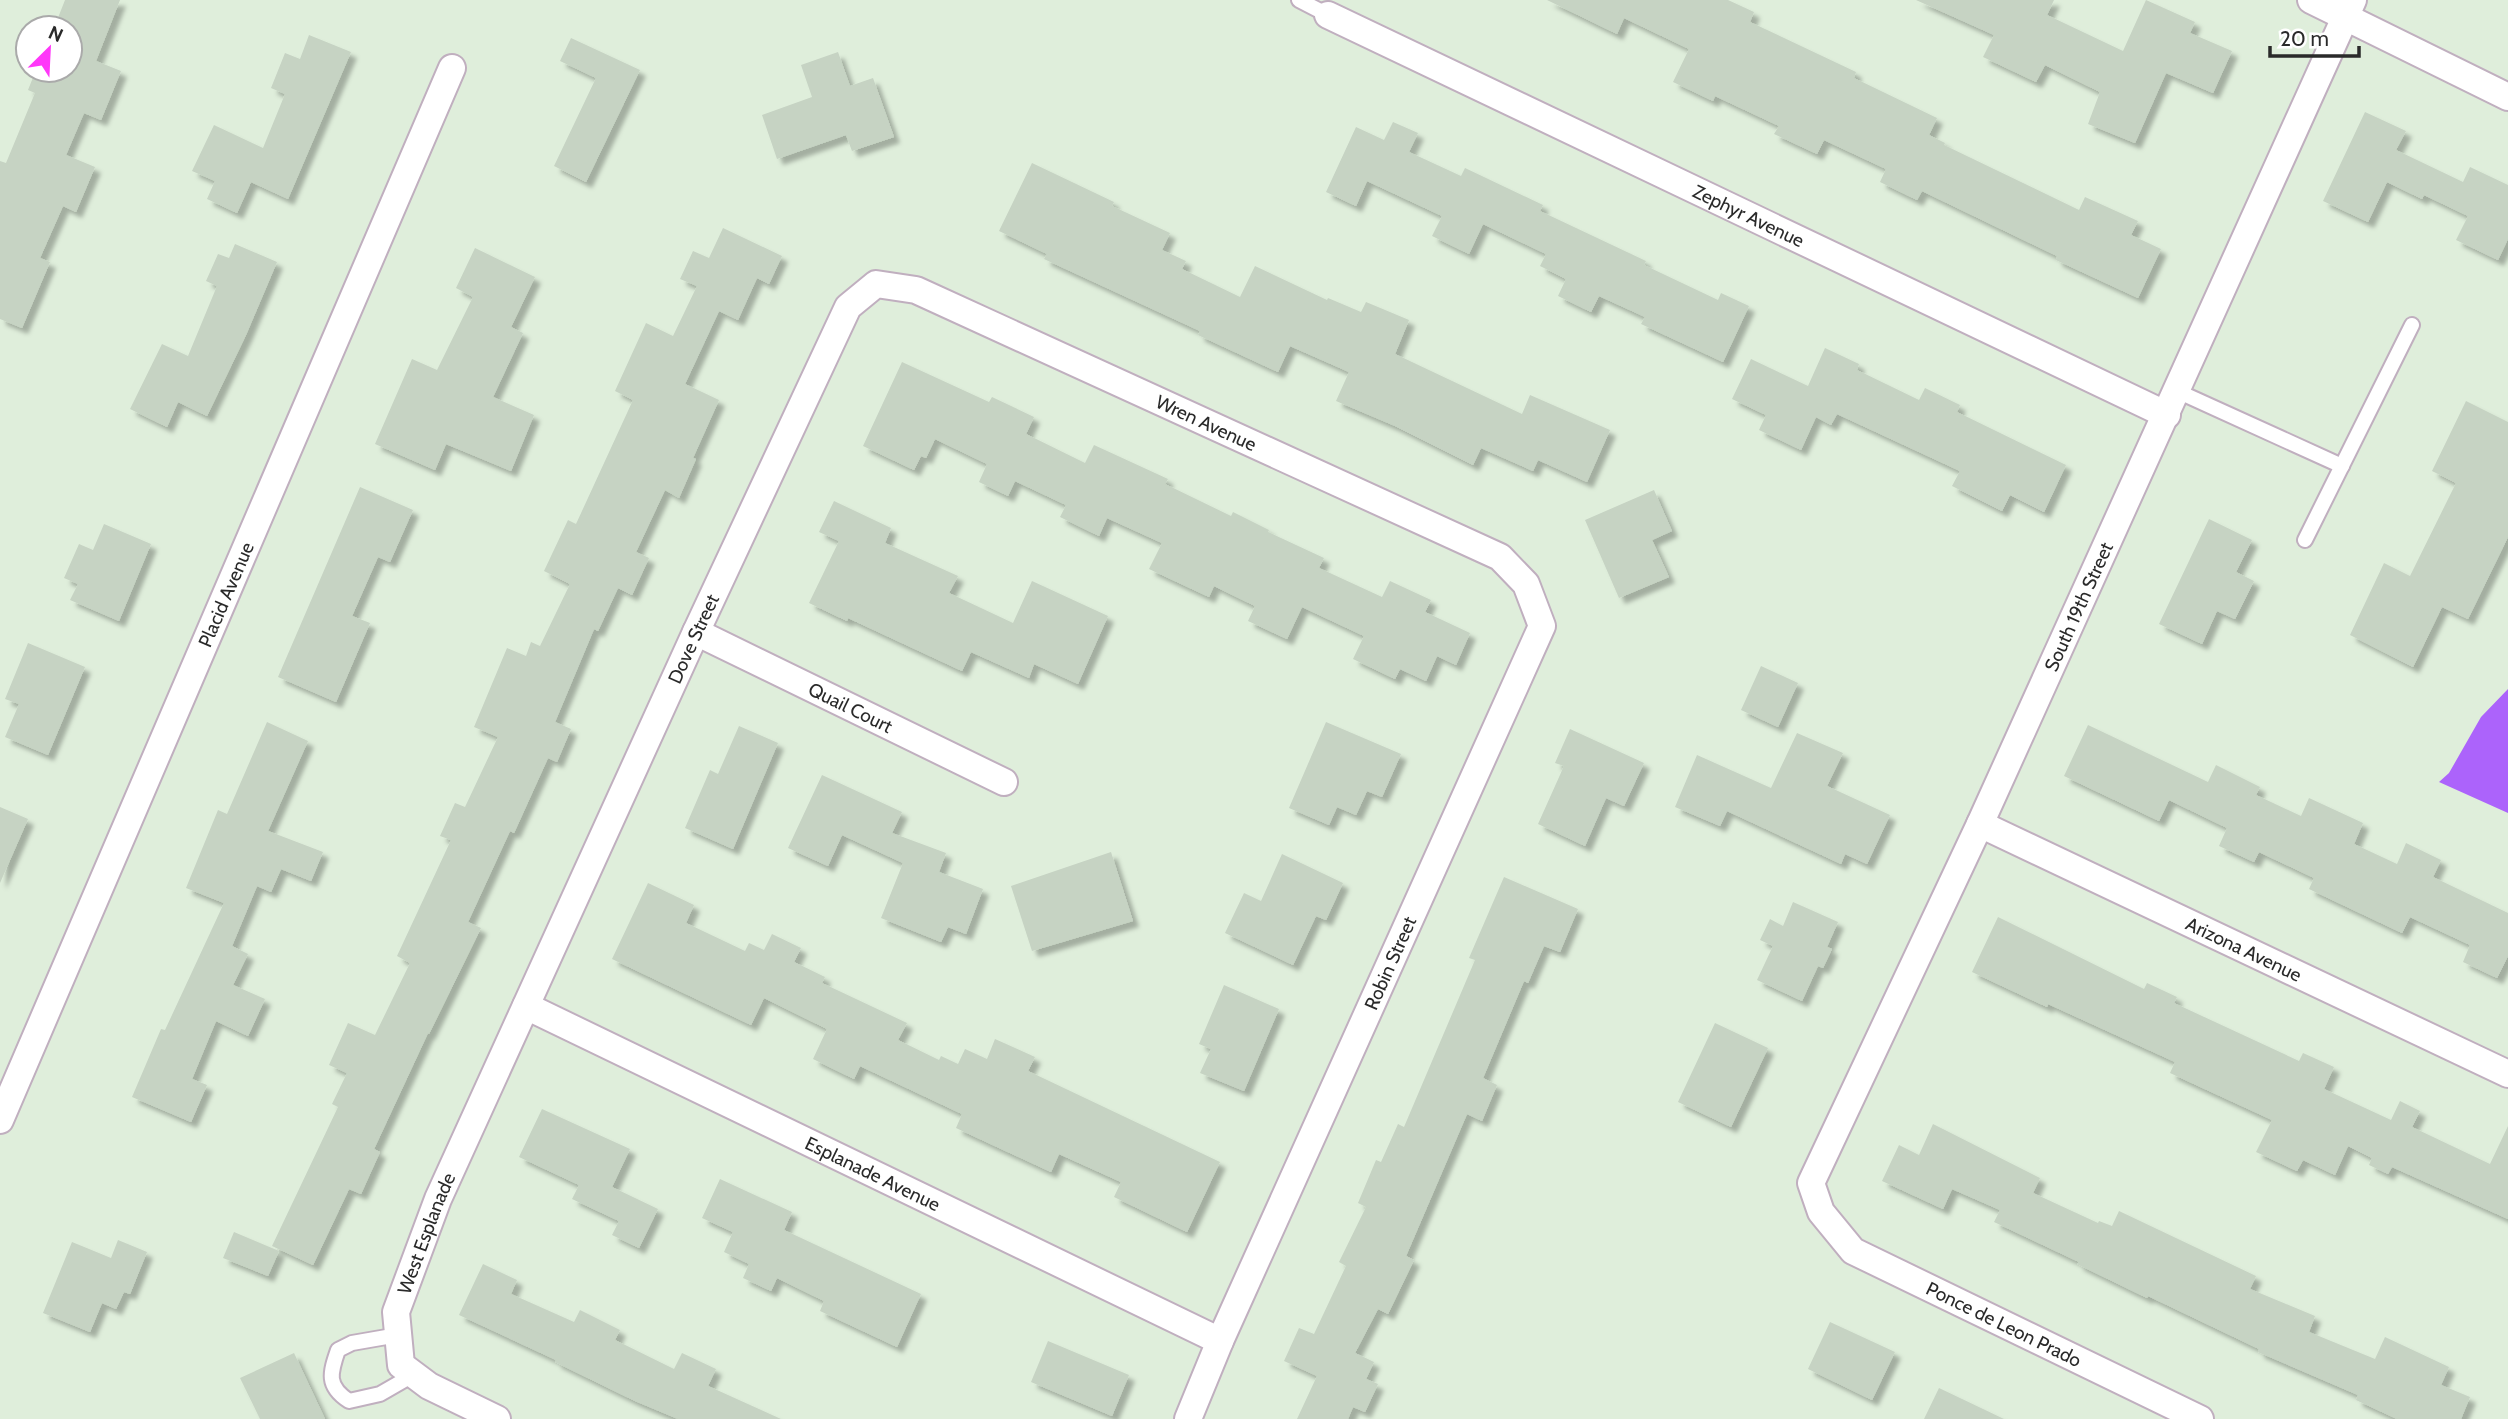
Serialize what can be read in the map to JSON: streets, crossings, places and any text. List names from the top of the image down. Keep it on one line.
{"streets":{"street":["Zephyr Avenue","Wren Avenue","Placid Avenue","South 19th Street","Dove Street","Quail Court","Arizona Avenue","Robin Street","Esplanade Avenue","West Esplanade","Ponce de Leon Prado"]},"crossings":[["Zephyr Avenue","South 19th Street"],["Wren Avenue","Dove Street"],["Wren Avenue","Robin Street"],["South 19th Street","Arizona Avenue"],["South 19th Street","Ponce de Leon Prado"],["Dove Street","Quail Court"],["Dove Street","Esplanade Avenue"],["Dove Street","West Esplanade"],["Robin Street","Esplanade Avenue"],["Esplanade Avenue","West Esplanade"]],"scale_bar":"20 m","north":"top right"}
